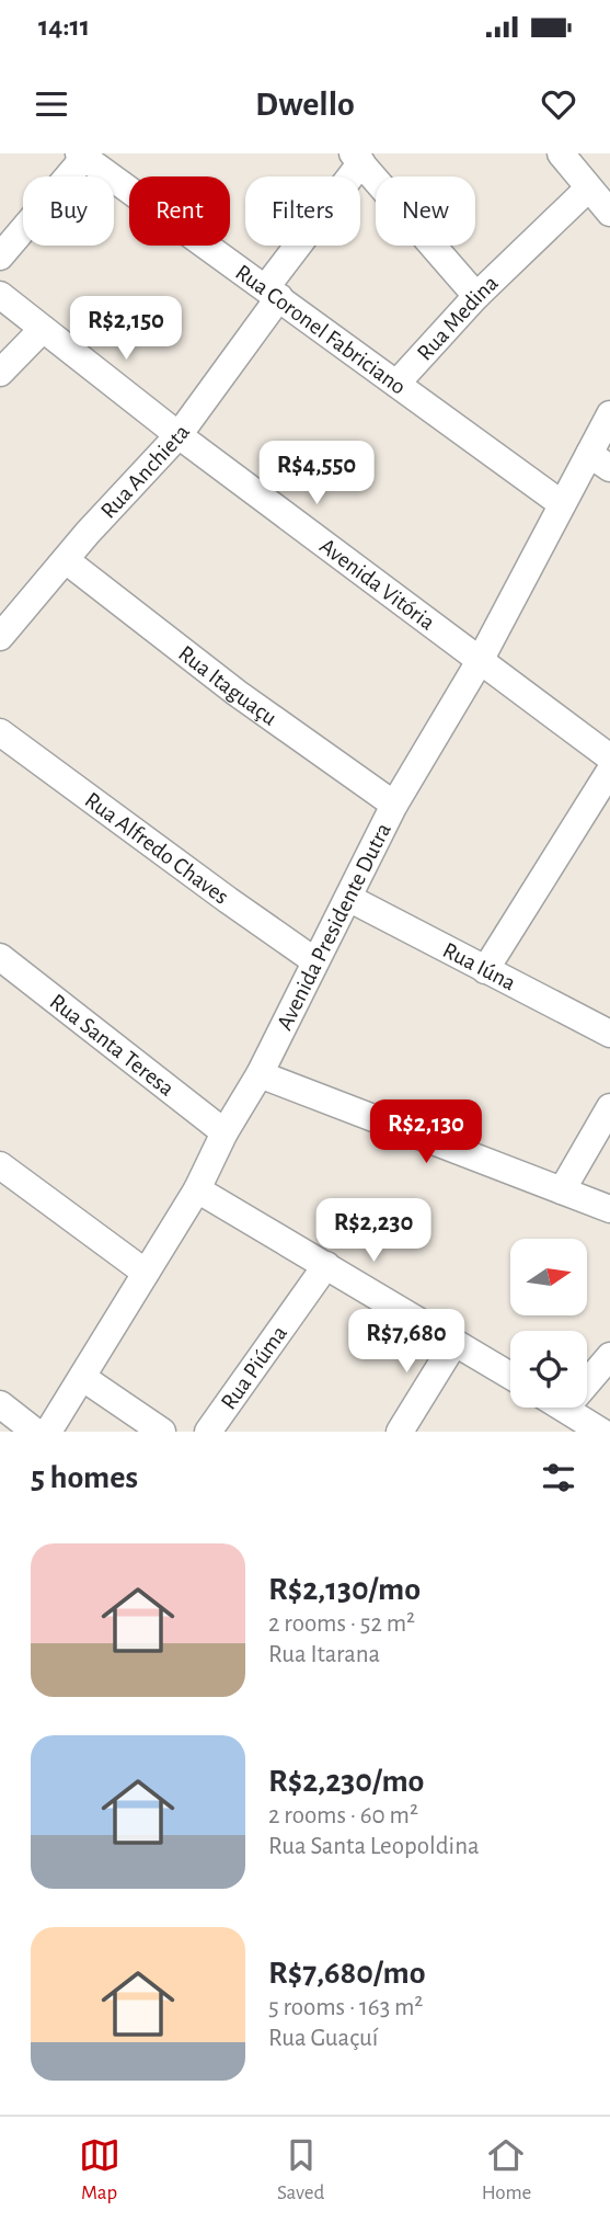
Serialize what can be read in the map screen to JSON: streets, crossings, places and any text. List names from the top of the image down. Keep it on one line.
{"streets":{"street":["Rua Medina","Rua Coronel Fabriciano","Rua Anchieta","Avenida Vitória","Rua Itaguaçu","Rua Alfredo Chaves","Avenida Presidente Dutra","Rua Iúna","Rua Santa Teresa","Rua Piúma"]},"crossings":[["Rua Medina","Rua Coronel Fabriciano"],["Rua Coronel Fabriciano","Rua Anchieta"],["Rua Coronel Fabriciano","Avenida Presidente Dutra"],["Rua Anchieta","Avenida Vitória"],["Rua Anchieta","Rua Itaguaçu"],["Avenida Vitória","Avenida Presidente Dutra"],["Rua Itaguaçu","Avenida Presidente Dutra"],["Rua Alfredo Chaves","Avenida Presidente Dutra"],["Avenida Presidente Dutra","Rua Iúna"],["Avenida Presidente Dutra","Rua Santa Teresa"]],"north":"right","page":{"status":"14:11","header":"Dwello","chip":["Buy","Rent","Filters","New"],"price":["R$2,150","R$4,550","R$2,130","R$2,230","R$7,680"],"heading":"5 homes","list":[{"name":"R$2,130/mo","note":"2 rooms · 52 m² · Rua Itarana"},{"name":"R$2,230/mo","note":"2 rooms · 60 m² · Rua Santa Leopoldina"},{"name":"R$7,680/mo","note":"5 rooms · 163 m² · Rua Guaçuí"}],"tabs":["Map","Saved","Home"]}}
